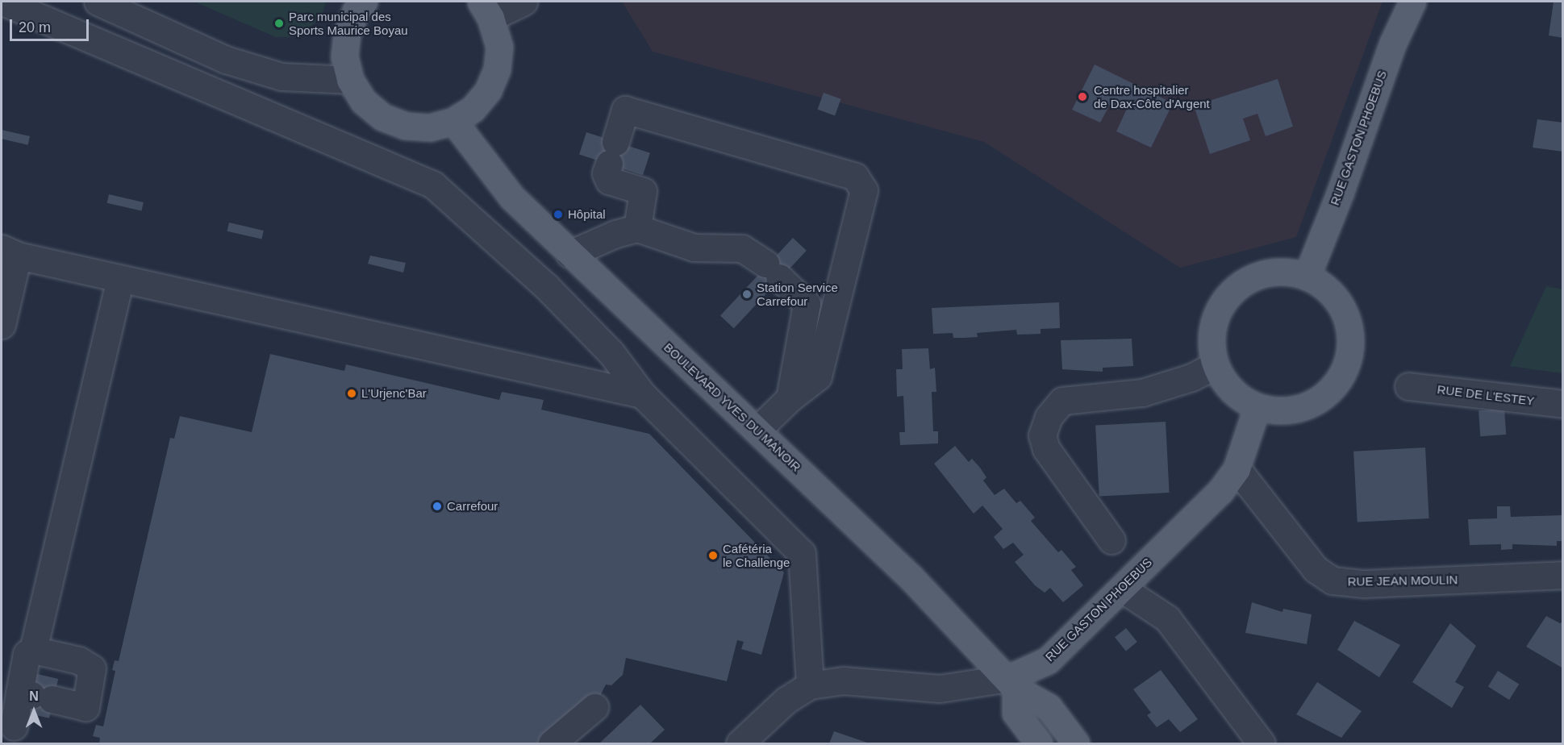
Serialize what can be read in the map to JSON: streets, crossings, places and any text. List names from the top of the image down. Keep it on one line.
{"streets":{"main road":["RUE GASTON PHOEBUS","BOULEVARD YVES DU MANOIR"],"street":["RUE DE L'ESTEY","RUE JEAN MOULIN"]},"crossings":[["RUE GASTON PHOEBUS","BOULEVARD YVES DU MANOIR"],["RUE GASTON PHOEBUS","RUE JEAN MOULIN"]],"places":["Parc municipal des Sports Maurice Boyau","Centre hospitalier de Dax-Côte d'Argent","Hôpital","Station Service Carrefour","L'Urjenc'Bar","Carrefour","Cafétéria le Challenge"],"scale_bar":"20 m","north":"top"}
